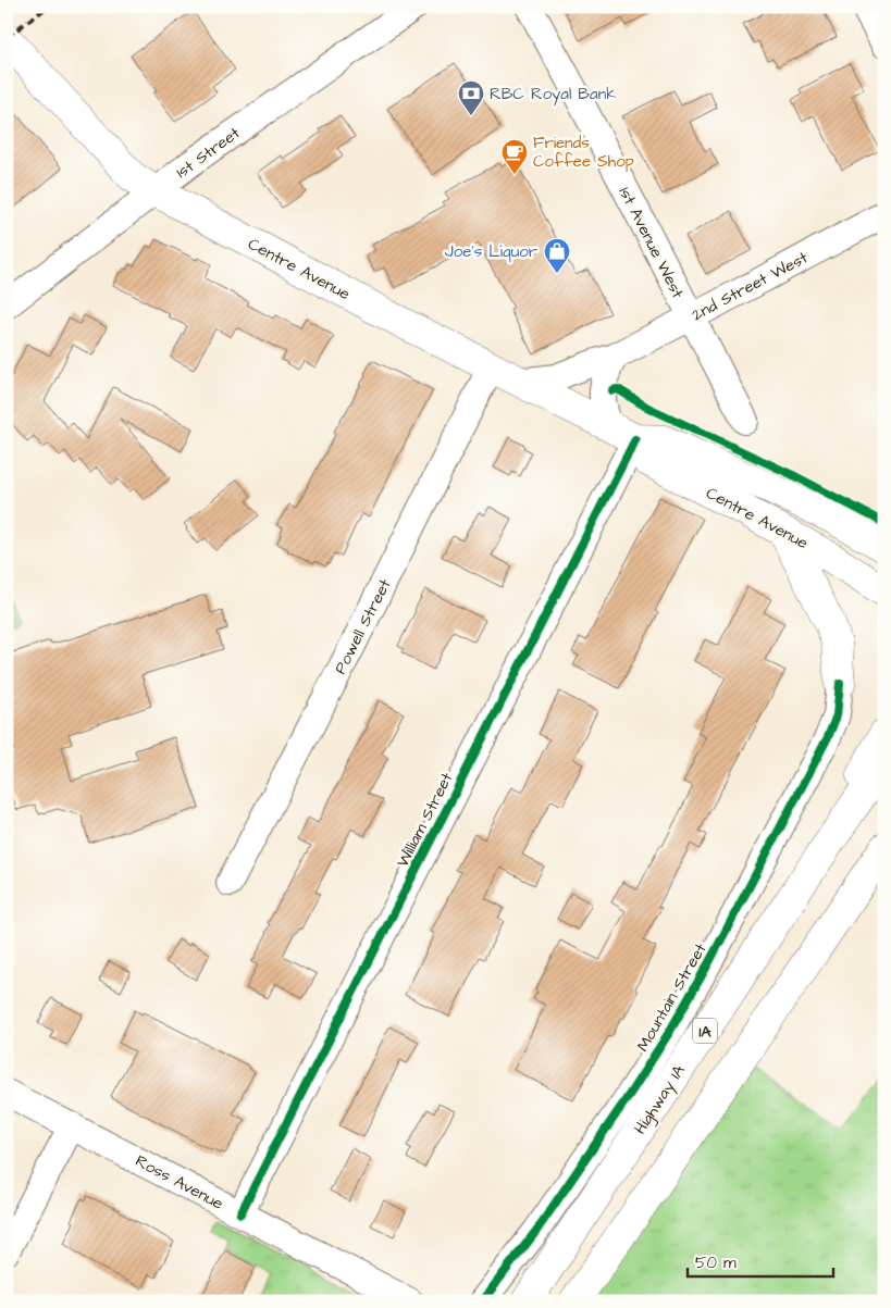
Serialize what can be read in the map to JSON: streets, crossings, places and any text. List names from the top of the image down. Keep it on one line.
{"streets":{"main road":["Centre Avenue","1A","Highway 1A"],"street":["1st Street","1st Avenue West","2nd Street West","Powell Street","William Street","Mountain Street","Ross Avenue"]},"crossings":[["1st Street","Centre Avenue"],["1st Avenue West","2nd Street West"],["Centre Avenue","2nd Street West"],["Centre Avenue","Powell Street"],["Centre Avenue","William Street"],["2nd Street West","Powell Street"],["William Street","Ross Avenue"]],"places":{"bank":["RBC Royal Bank"],"cafe":["Friends Coffee Shop"],"shop":["Joe's Liquor"]},"scale_bar":"50 m"}
